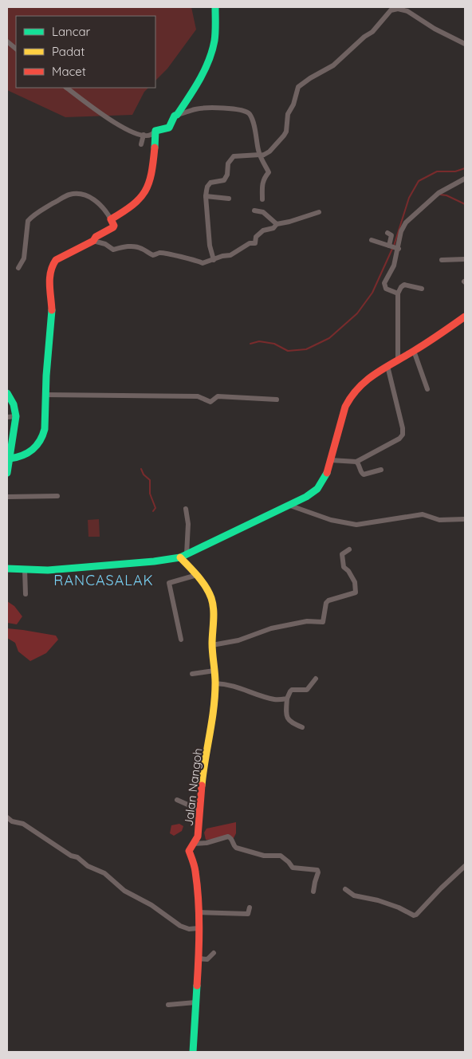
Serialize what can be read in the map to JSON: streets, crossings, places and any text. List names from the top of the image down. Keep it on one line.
{"streets":{"street":["Jalan Nangoh"]},"districts":["RANCASALAK"],"legend":["Lancar","Padat","Macet"]}
